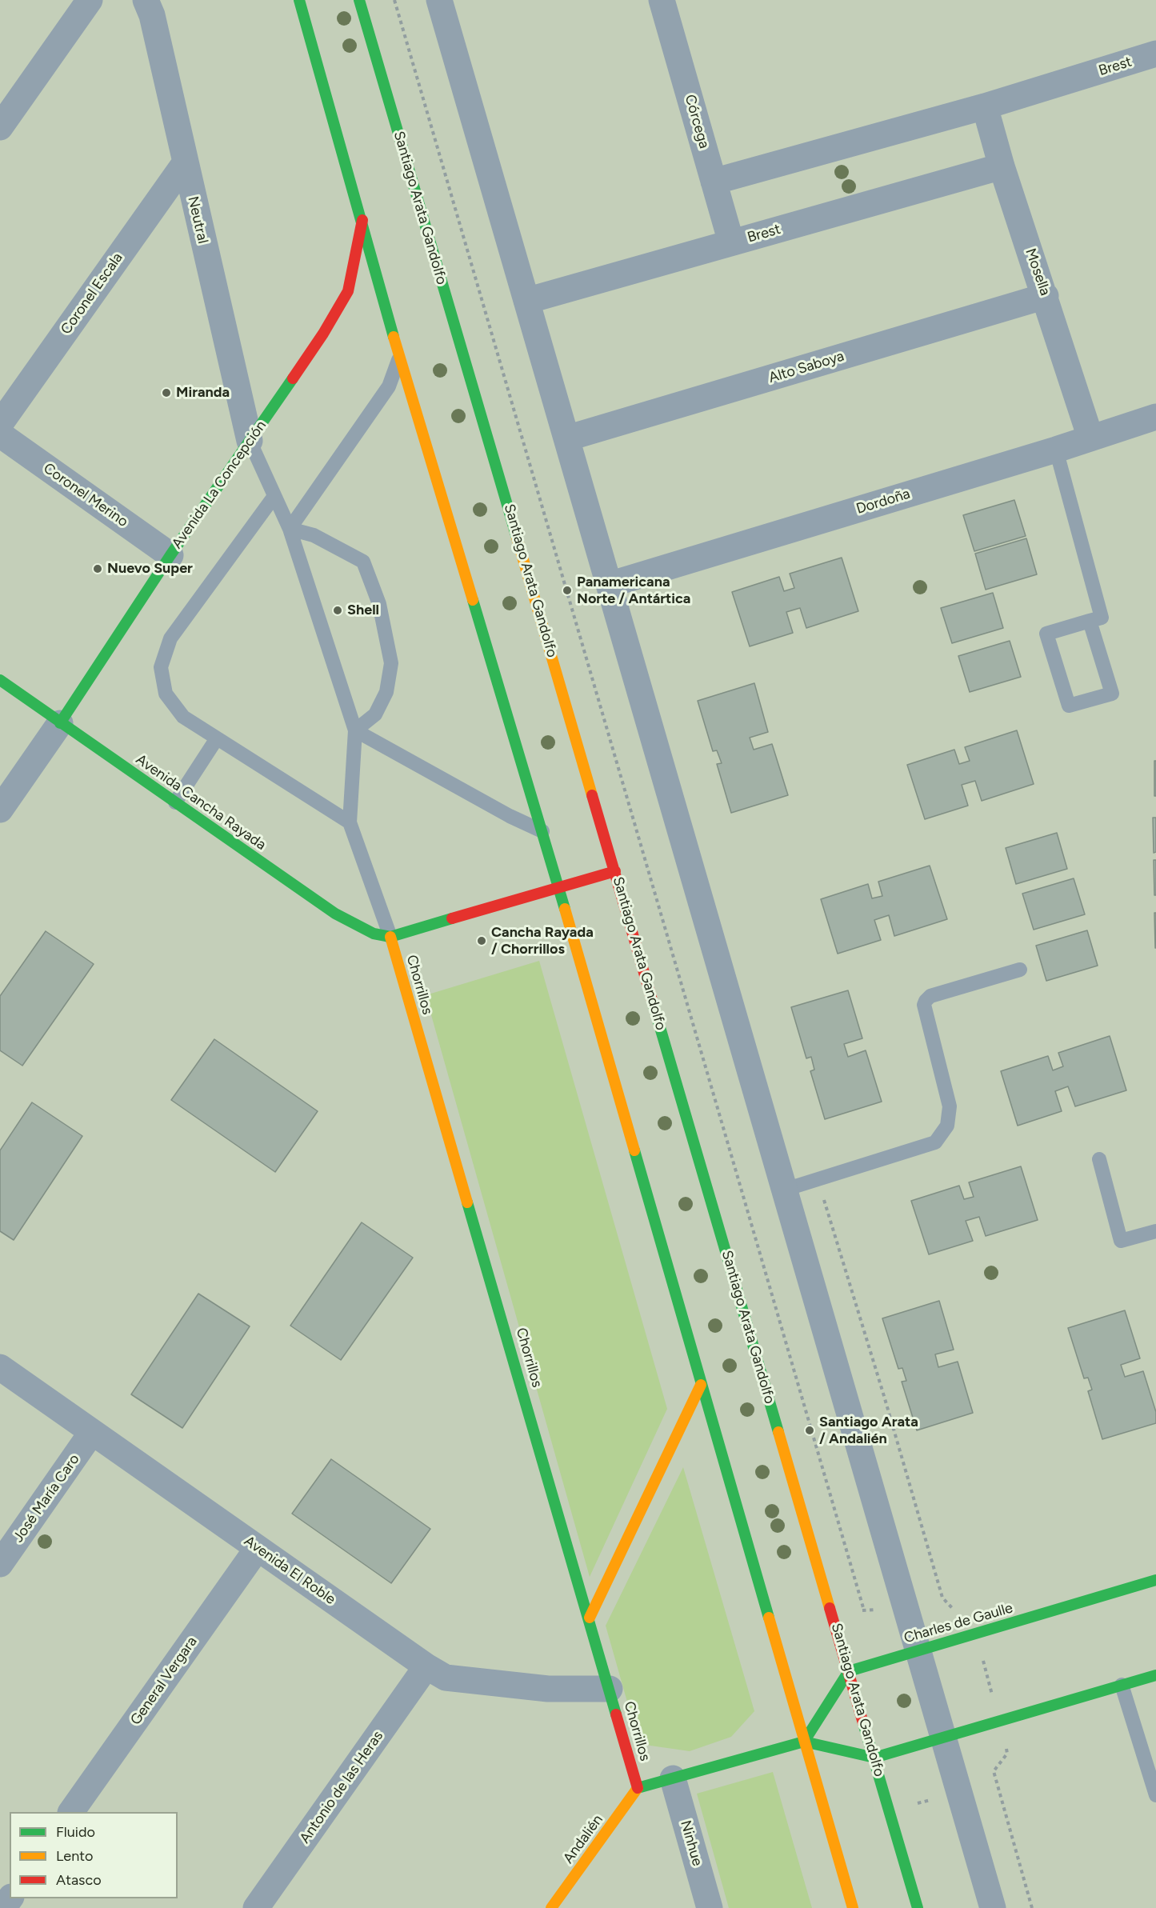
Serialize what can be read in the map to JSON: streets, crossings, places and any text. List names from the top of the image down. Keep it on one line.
{"streets":{"main road":["Santiago Arata Gandolfo","Avenida La Concepción","Avenida Cancha Rayada","Chorrillos","Charles de Gaulle","Andalién"],"street":["Brest","Córcega","Neutral","Mosella","Coronel Escala","Alto Saboya","Coronel Merino","Dordoña","José María Caro","Avenida El Roble","General Vergara","Antonio de las Heras","Ninhue"]},"crossings":[["Brest","Córcega"],["Brest","Mosella"],["Santiago Arata Gandolfo","Charles de Gaulle"],["Neutral","Coronel Escala"],["Neutral","Avenida La Concepción"],["Mosella","Alto Saboya"],["Mosella","Dordoña"],["Avenida La Concepción","Coronel Merino"],["Avenida La Concepción","Avenida Cancha Rayada"],["Avenida Cancha Rayada","Chorrillos"],["Chorrillos","Avenida El Roble"],["Chorrillos","Andalién"],["José María Caro","Avenida El Roble"],["Avenida El Roble","General Vergara"],["Avenida El Roble","Antonio de las Heras"]],"places":["Miranda","Nuevo Super","Panamericana Norte / Antártica","Shell","Cancha Rayada / Chorrillos","Santiago Arata / Andalién"],"legend":["Fluido","Lento","Atasco"]}
